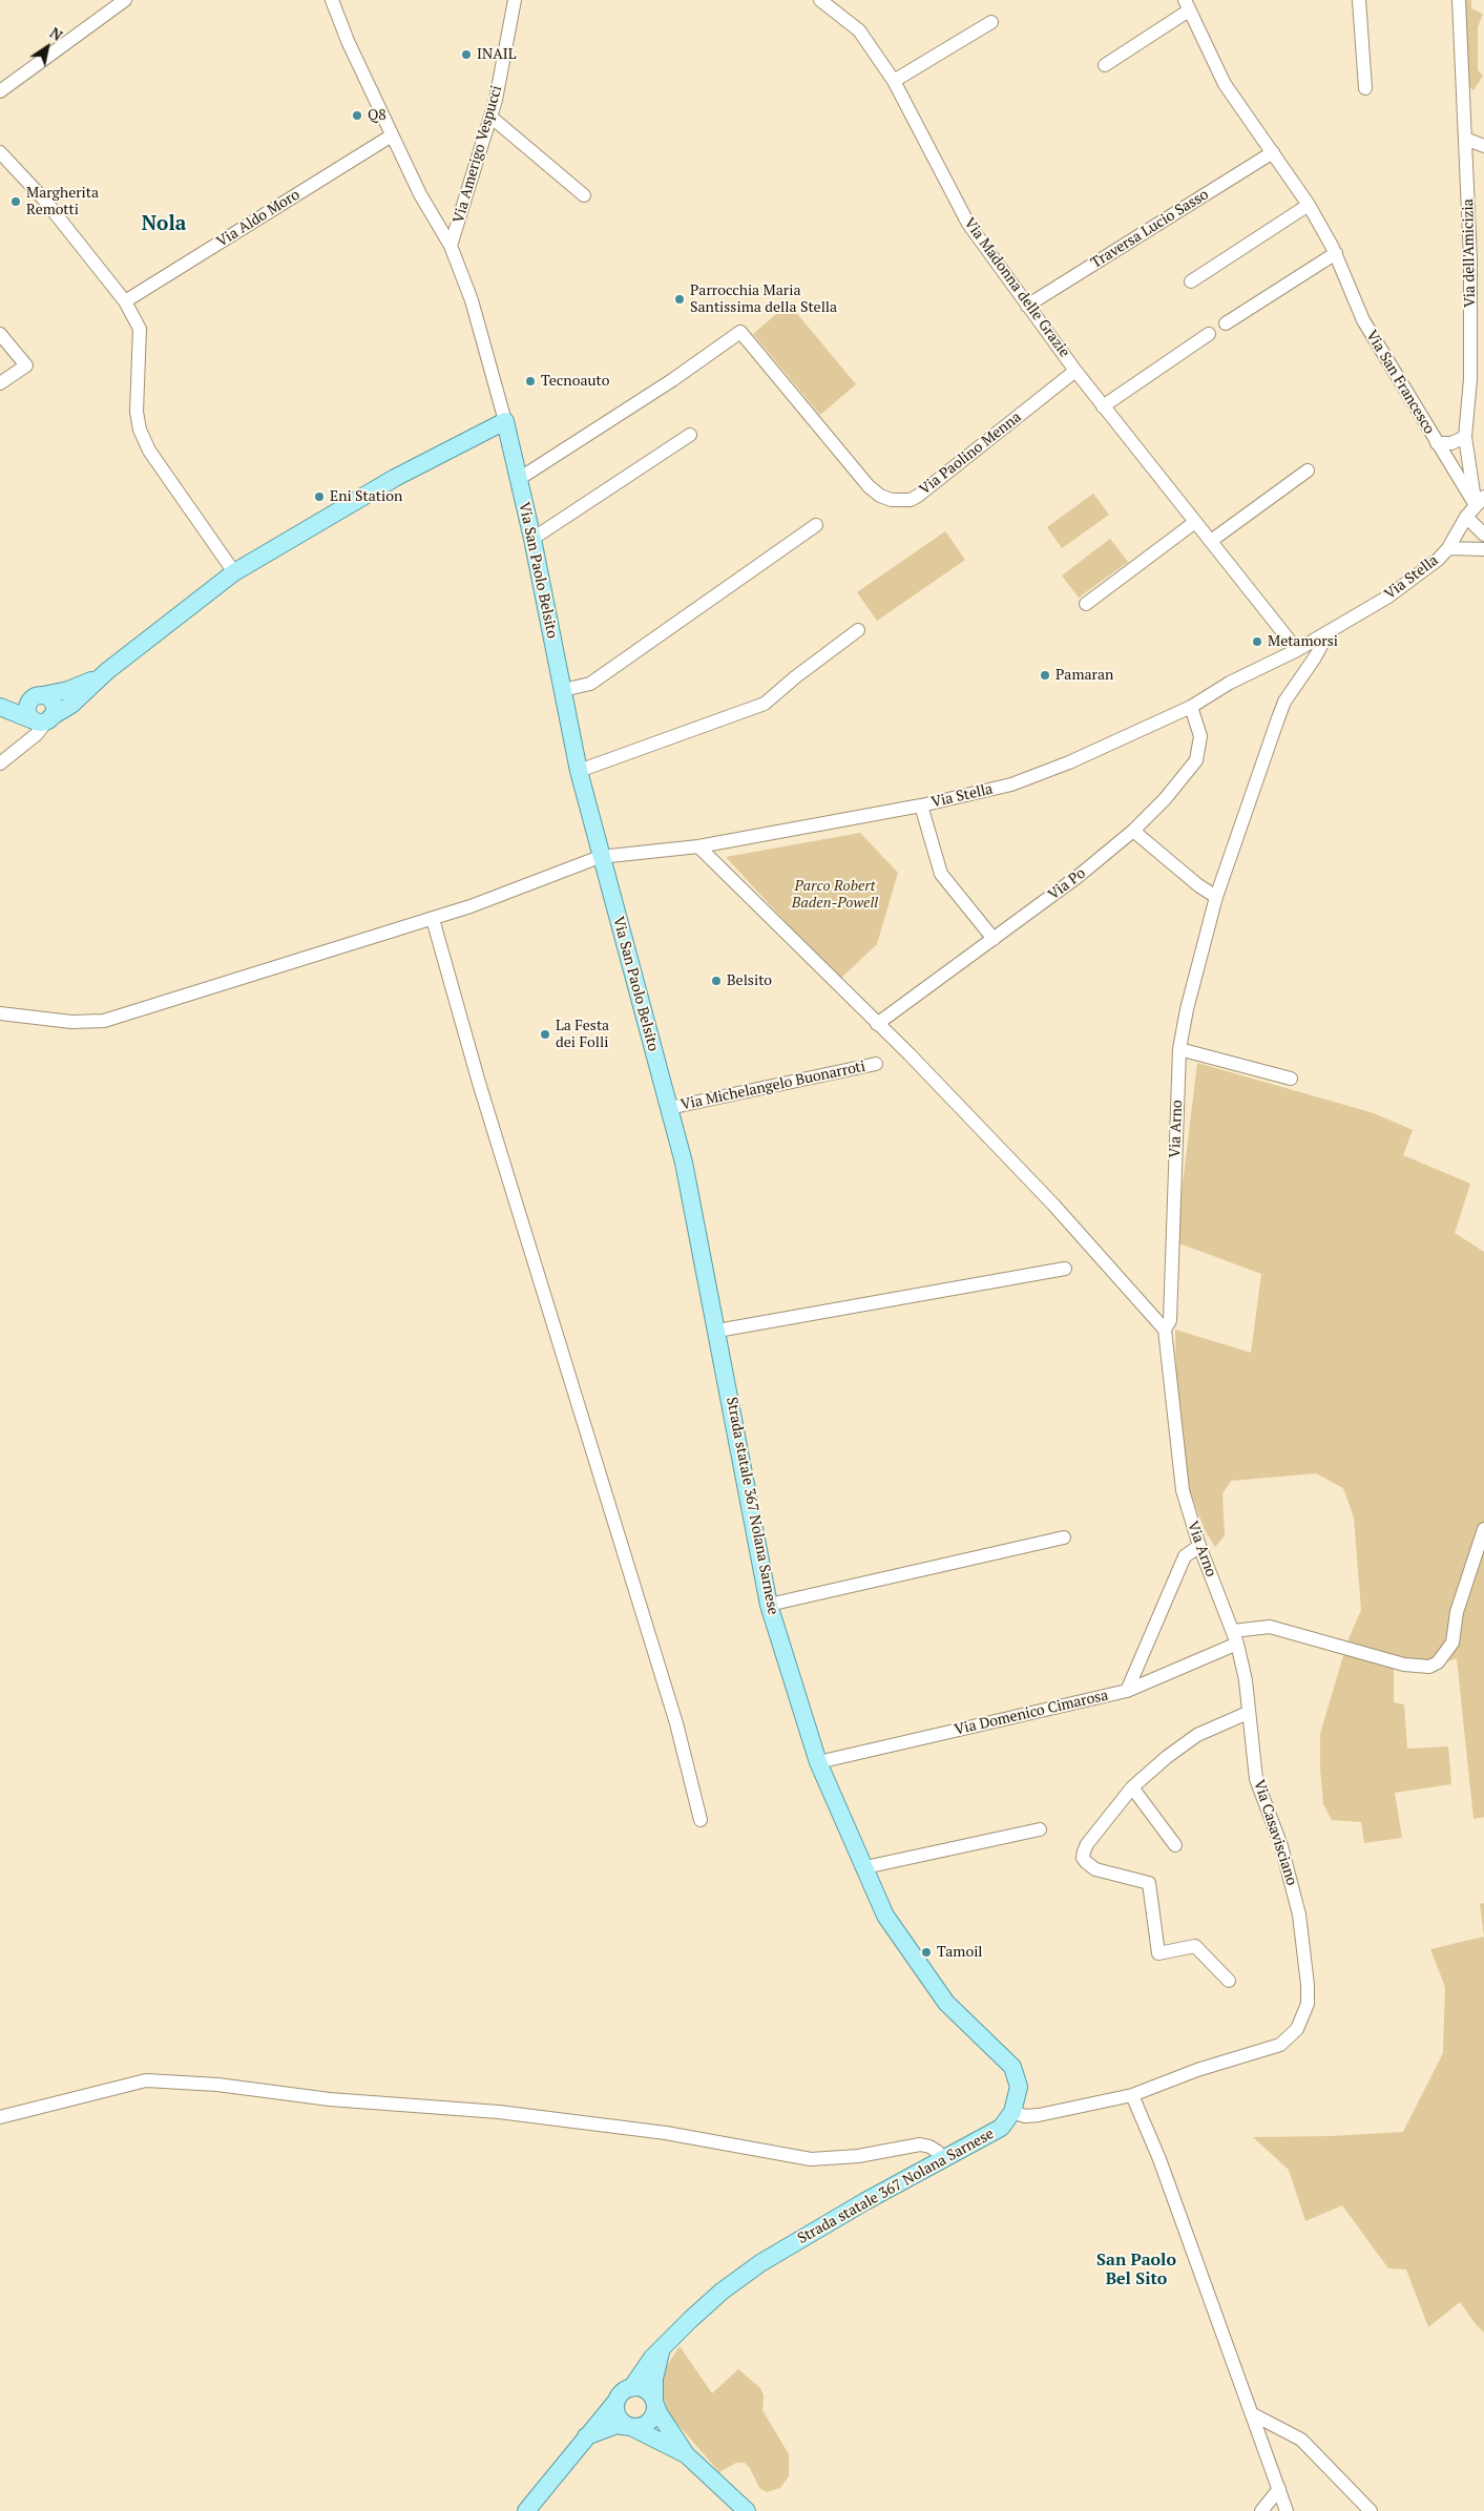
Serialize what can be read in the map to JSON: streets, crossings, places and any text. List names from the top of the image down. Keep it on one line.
{"streets":{"main road":["Via San Paolo Belsito","Strada statale 367 Nolana Sarnese"],"street":["Via Amerigo Vespucci","Via Aldo Moro","Traversa Lucio Sasso","Via dell'Amicizia","Via Madonna delle Grazie","Via San Francesco","Via Paolino Menna","Via Stella","Via Po","Via Michelangelo Buonarroti","Via Arno","Via Domenico Cimarosa","Via Casavisciano"]},"crossings":[["Via Amerigo Vespucci","Via San Paolo Belsito"],["Via Aldo Moro","Via San Paolo Belsito"],["Traversa Lucio Sasso","Via Madonna delle Grazie"],["Traversa Lucio Sasso","Via San Francesco"],["Via dell'Amicizia","Via San Francesco"],["Via dell'Amicizia","Via Stella"],["Via Madonna delle Grazie","Via Paolino Menna"],["Via Madonna delle Grazie","Via Stella"],["Via San Francesco","Via Stella"],["Via Paolino Menna","Via San Paolo Belsito"],["Via San Paolo Belsito","Via Stella"],["Via San Paolo Belsito","Via Michelangelo Buonarroti"],["Via San Paolo Belsito","Strada statale 367 Nolana Sarnese"],["Via Stella","Via Po"],["Via Stella","Via Arno"],["Via Arno","Via Domenico Cimarosa"],["Via Arno","Via Casavisciano"],["Strada statale 367 Nolana Sarnese","Via Domenico Cimarosa"],["Strada statale 367 Nolana Sarnese","Via Casavisciano"],["Via Domenico Cimarosa","Via Casavisciano"]],"districts":["Nola","San Paolo Bel Sito"],"parks":["Parco Robert Baden-Powell"],"places":["INAIL","Q8","Margherita Remotti","Parrocchia Maria Santissima della Stella","Tecnoauto","Eni Station","Metamorsi","Pamaran","Belsito","La Festa dei Folli","Tamoil"],"north":"top right"}
